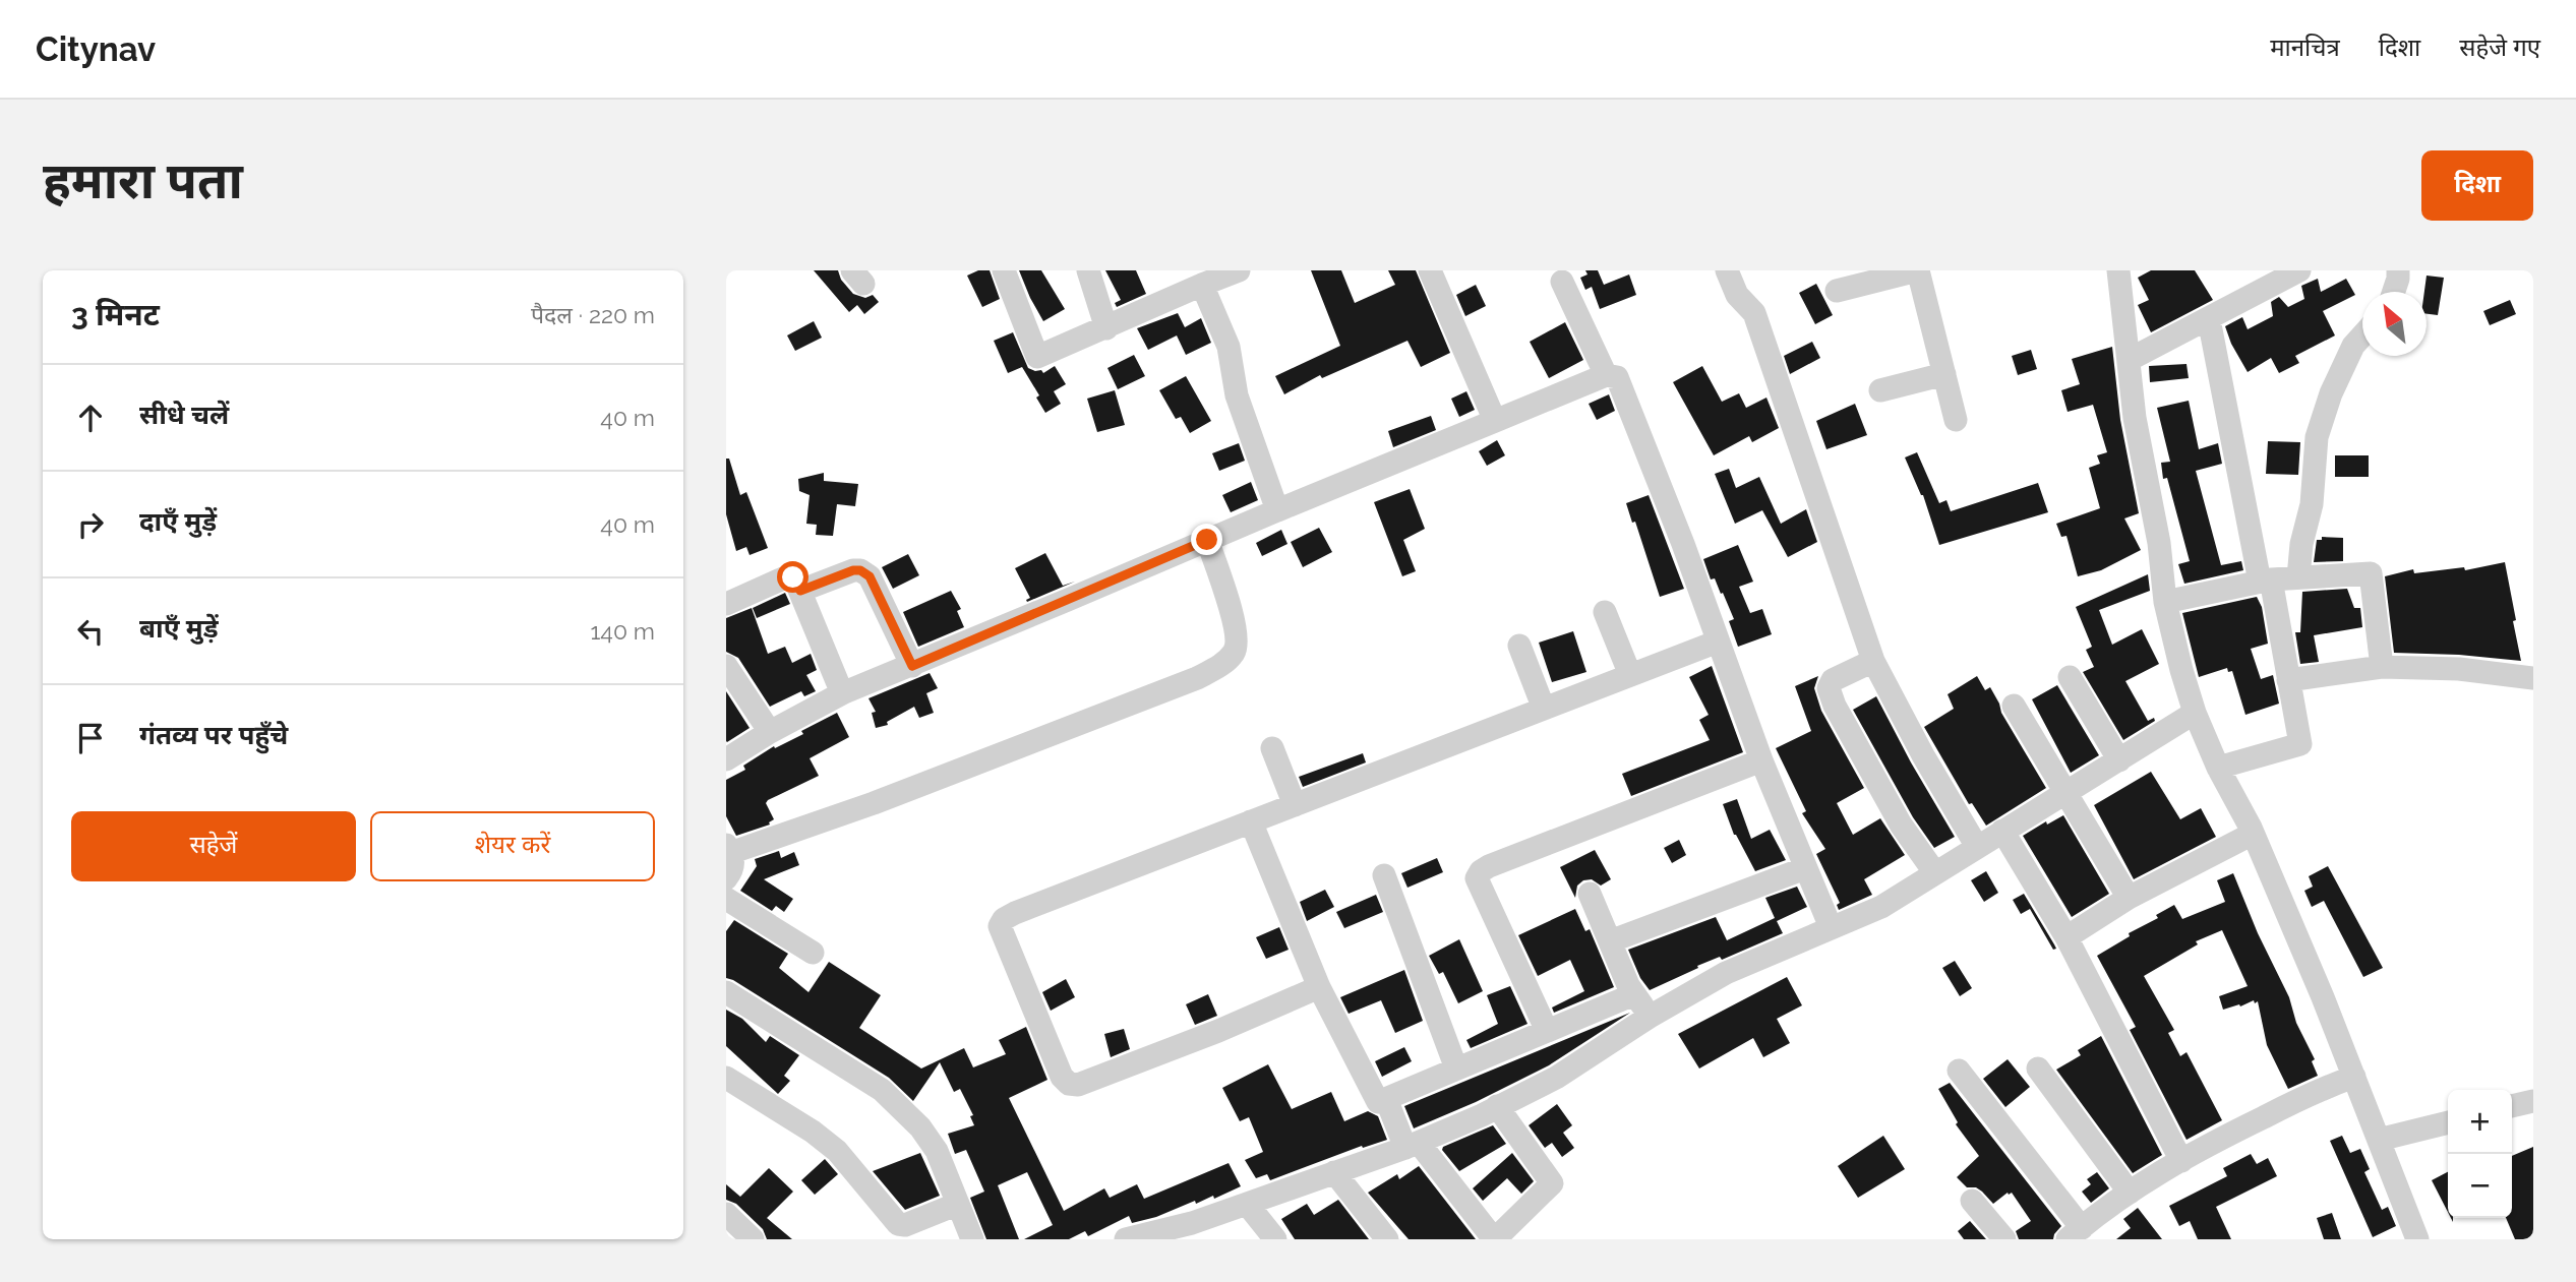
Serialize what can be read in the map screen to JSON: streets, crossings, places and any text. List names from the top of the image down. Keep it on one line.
{"north":"top left","page":{"header":"Citynav","nav":["मानचित्र","दिशा","सहेजे गए"],"buttons":["दिशा",["सहेजें","शेयर करें"]],"title":"हमारा पता","heading":["3 मिनट","पैदल · 220 m"],"list":[["सीधे चलें","40 m"],["दाएँ मुड़ें","40 m"],["बाएँ मुड़ें","140 m"],"गंतव्य पर पहुँचे"],"map_buttons":["+","−"]}}
